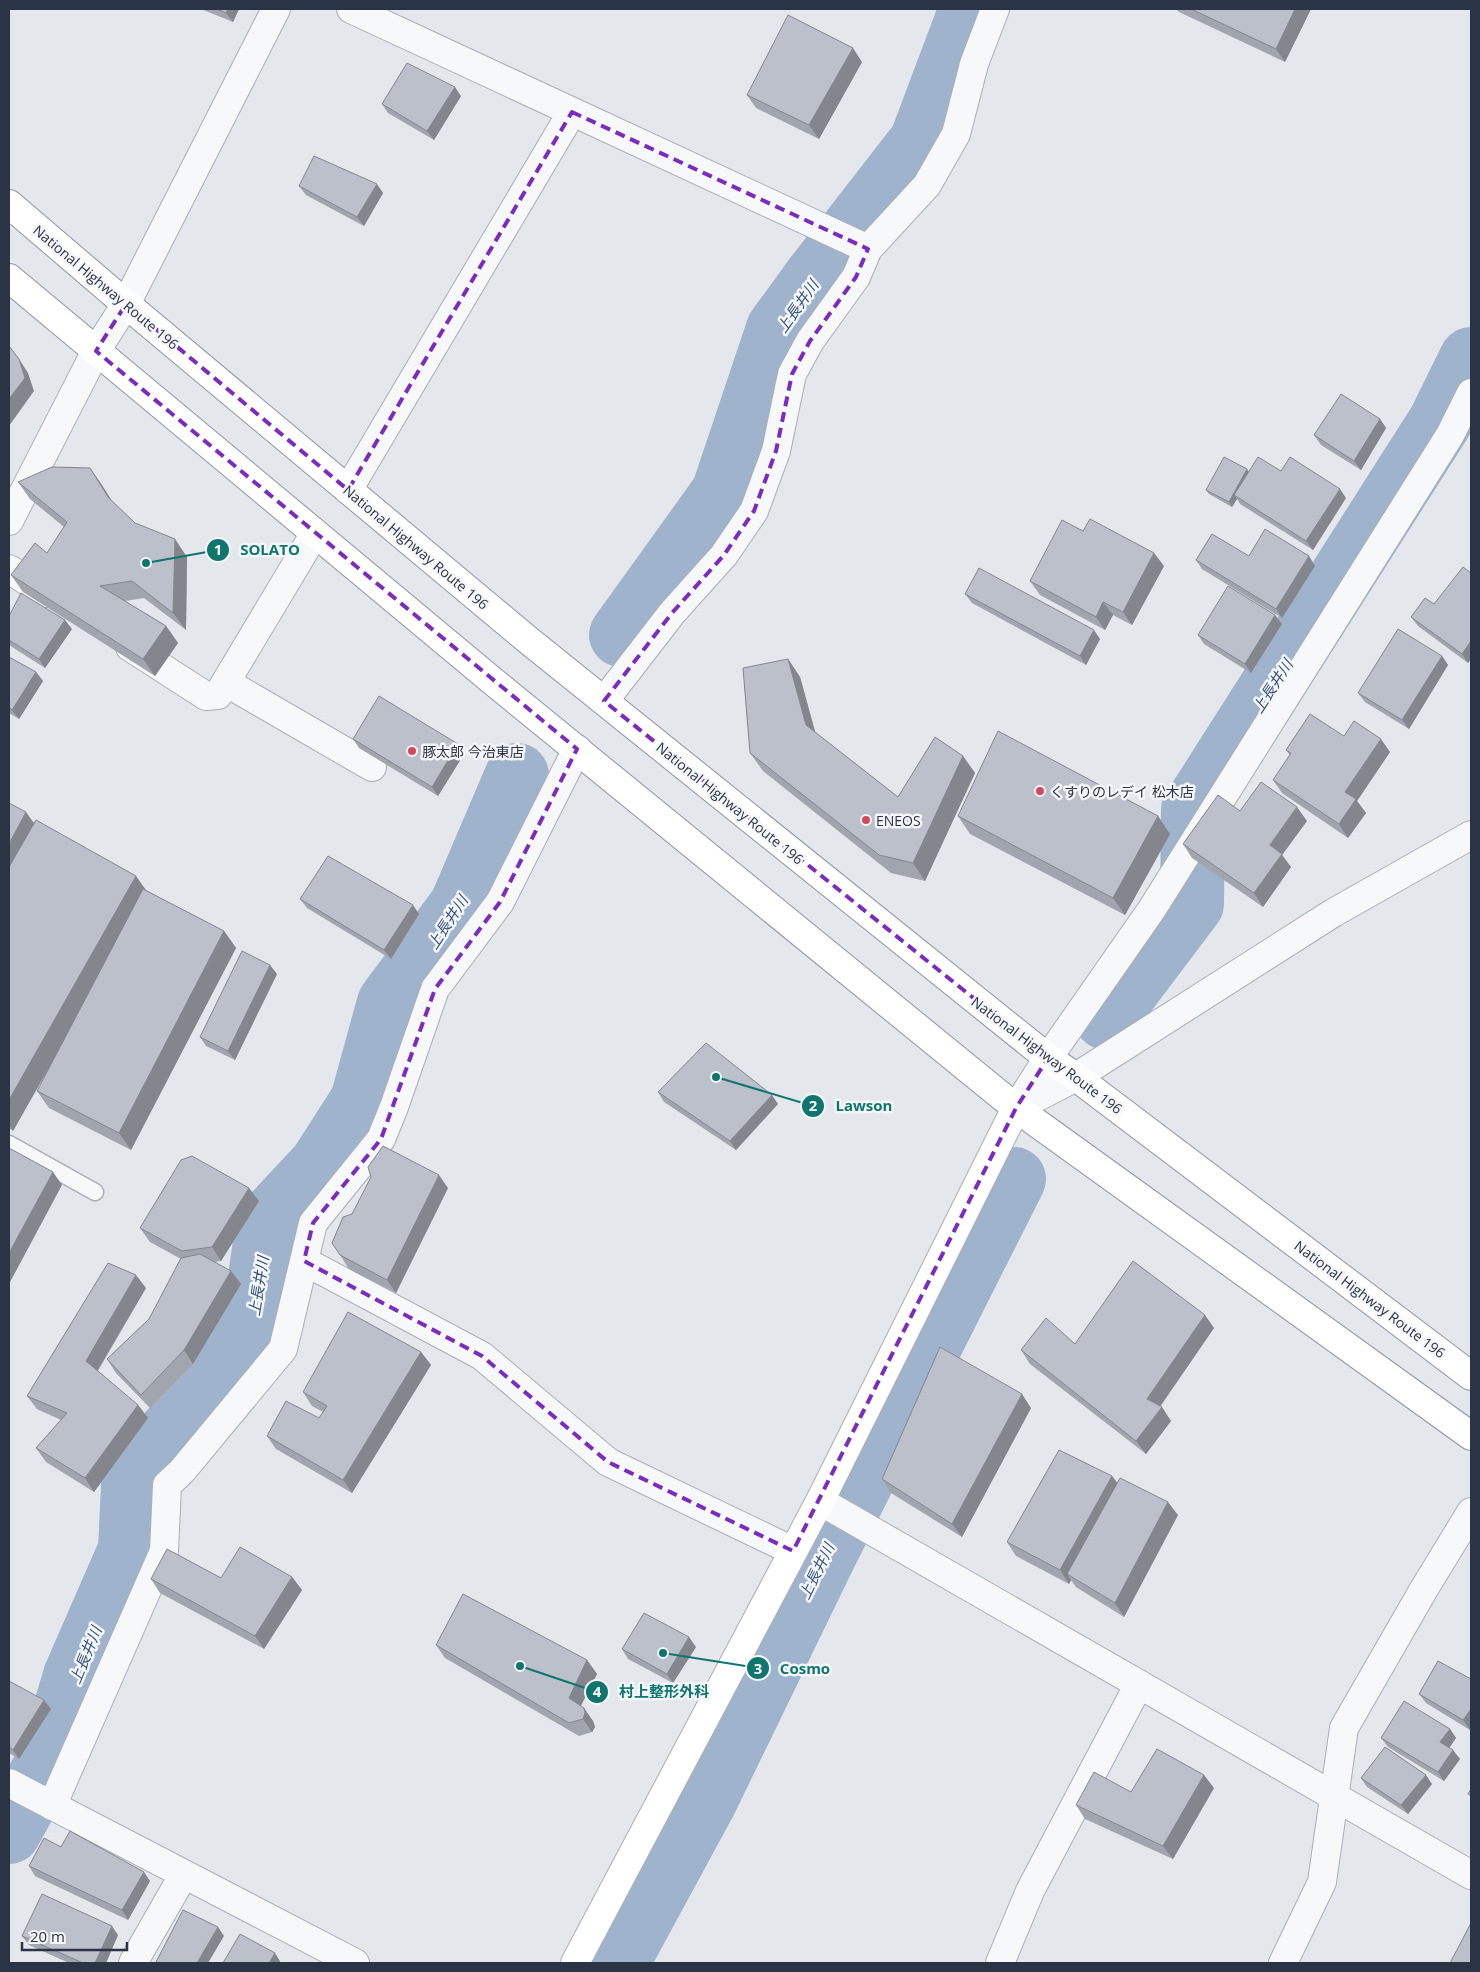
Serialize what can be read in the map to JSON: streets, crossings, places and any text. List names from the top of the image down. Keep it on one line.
{"streets":{"main road":["National Highway Route 196"]},"water":["上長井川"],"places":["SOLATO","豚太郎 今治東店","くすりのレデイ 松木店","ENEOS","Lawson","Cosmo","村上整形外科"],"scale_bar":"20 m"}
